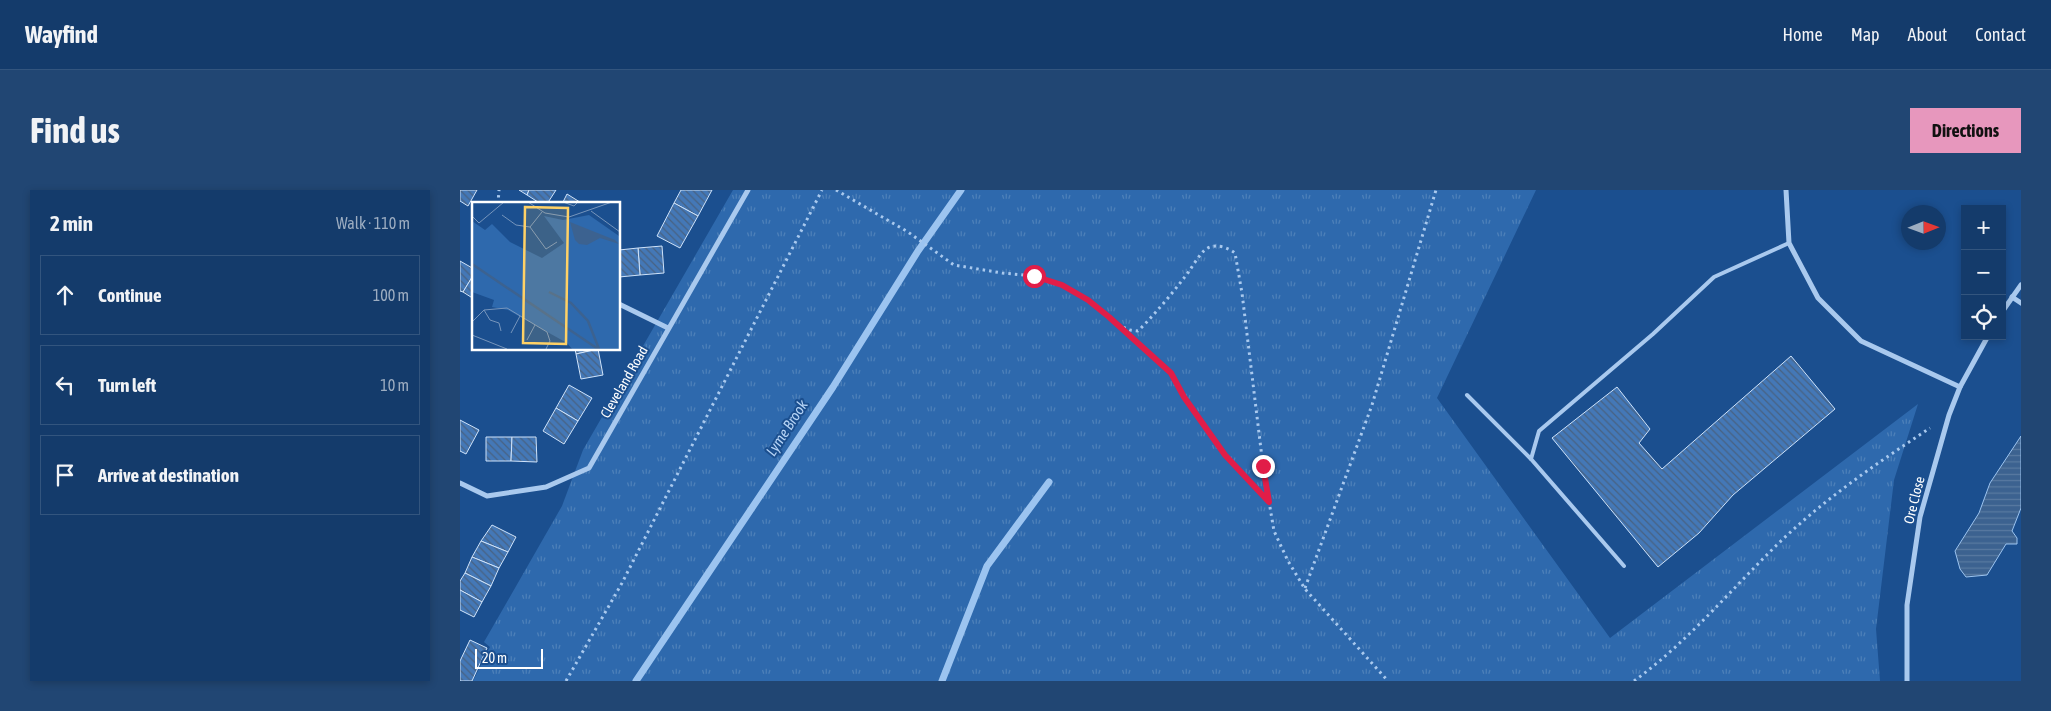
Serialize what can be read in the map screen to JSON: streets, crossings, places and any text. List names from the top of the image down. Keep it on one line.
{"streets":{"street":["Cleveland Road","Ore Close"]},"water":["Lyme Brook"],"scale_bar":"20 m","north":"right","page":{"header":"Wayfind","nav":["Home","Map","About","Contact"],"buttons":"Directions","title":"Find us","heading":["2 min","Walk · 110 m"],"map_buttons":["+","−"],"list":[["Continue","100 m"],["Turn left","10 m"],"Arrive at destination"],"scale":"20 m"}}
